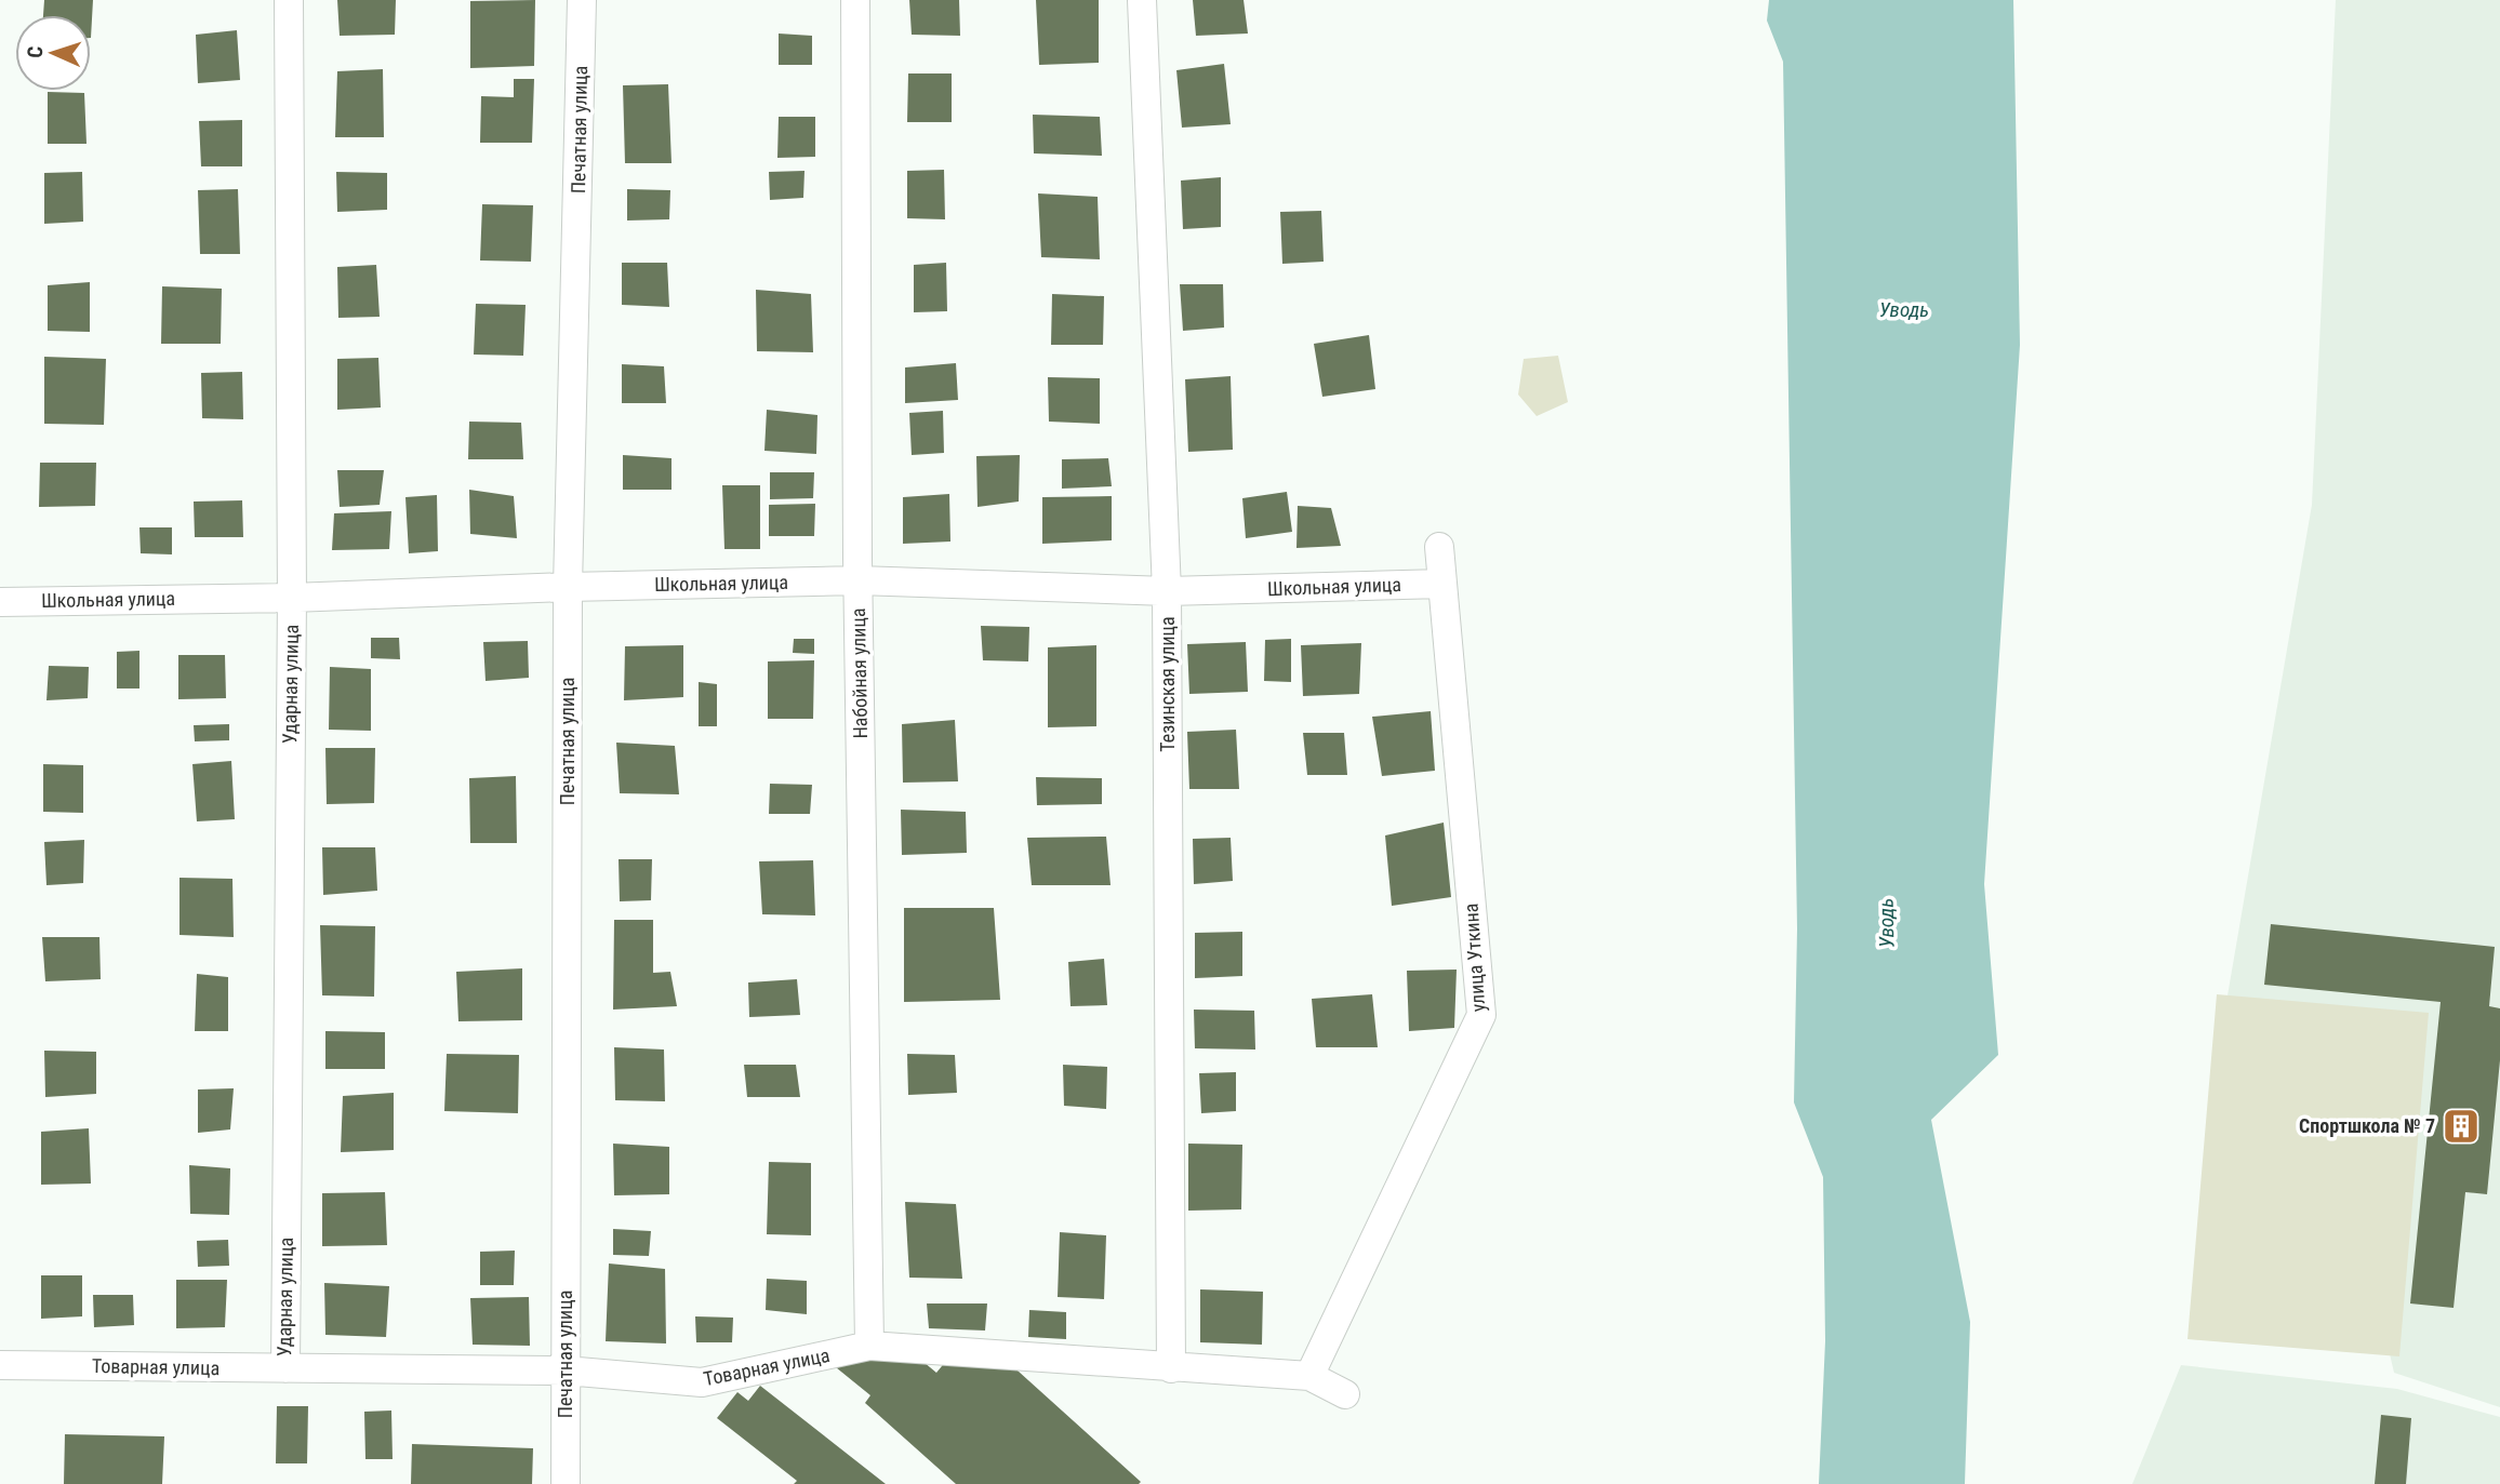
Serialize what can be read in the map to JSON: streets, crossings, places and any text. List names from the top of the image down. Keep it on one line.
{"streets":{"street":["Печатная улица","Школьная улица","Набойная улица","Ударная улица","Тезинская улица","улица Уткина","Товарная улица"]},"crossings":[["Печатная улица","Школьная улица"],["Печатная улица","Товарная улица"],["Школьная улица","Набойная улица"],["Школьная улица","Ударная улица"],["Школьная улица","Тезинская улица"],["Школьная улица","улица Уткина"],["Набойная улица","Товарная улица"],["Ударная улица","Товарная улица"],["Тезинская улица","Товарная улица"],["улица Уткина","Товарная улица"]],"water":["Уводь"],"places":{"building":["Спортшкола № 7"]},"north":"left"}
